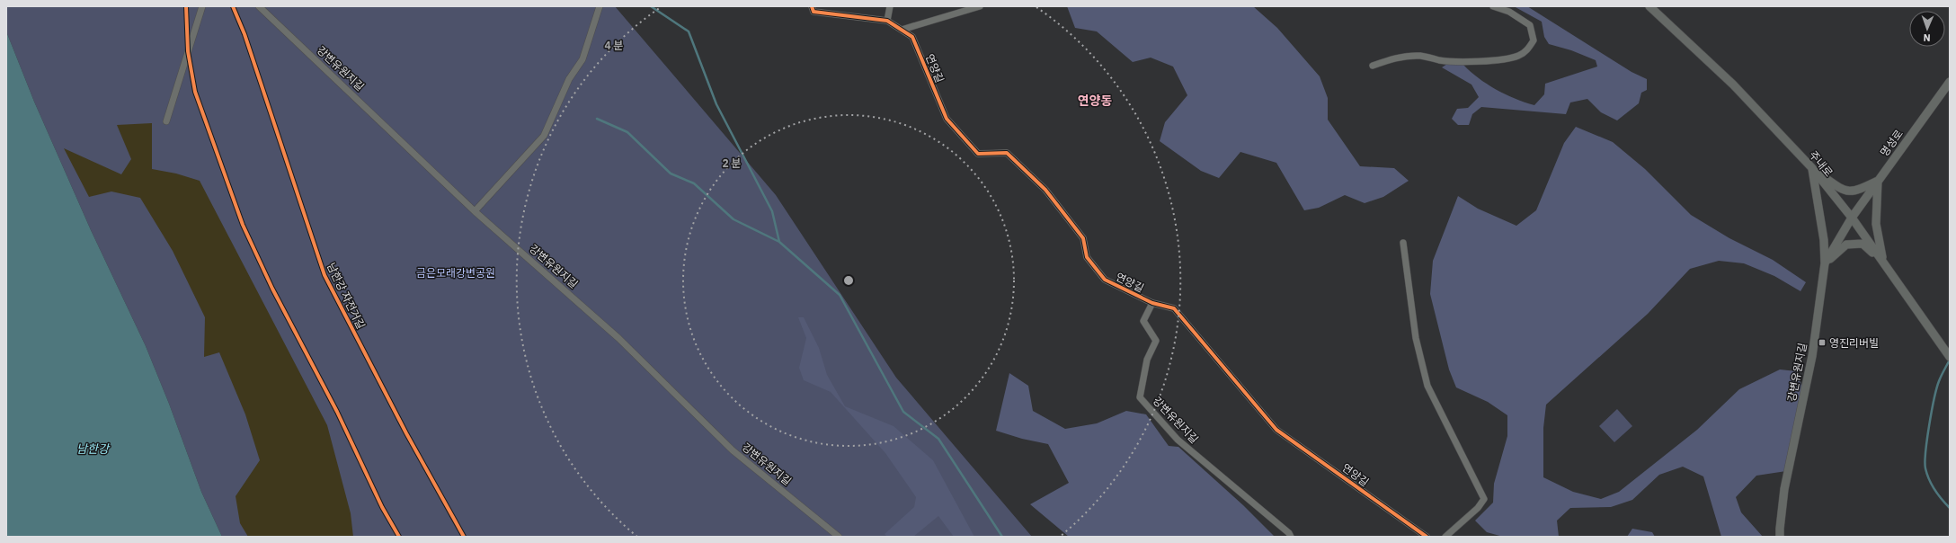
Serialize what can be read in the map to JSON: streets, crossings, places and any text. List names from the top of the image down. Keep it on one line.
{"streets":{"street":["강변유원지길","연양길","명성로","주내로"],"cycle path":["남한강 자전거길"]},"crossings":[["강변유원지길","연양길"],["강변유원지길","명성로"],["강변유원지길","주내로"],["명성로","주내로"]],"districts":["연양동"],"water":["남한강"],"parks":["금은모래강변공원"],"places":{"transit":["영진리버빌"]},"north":"bottom","rings":["4 분","2 분"]}
